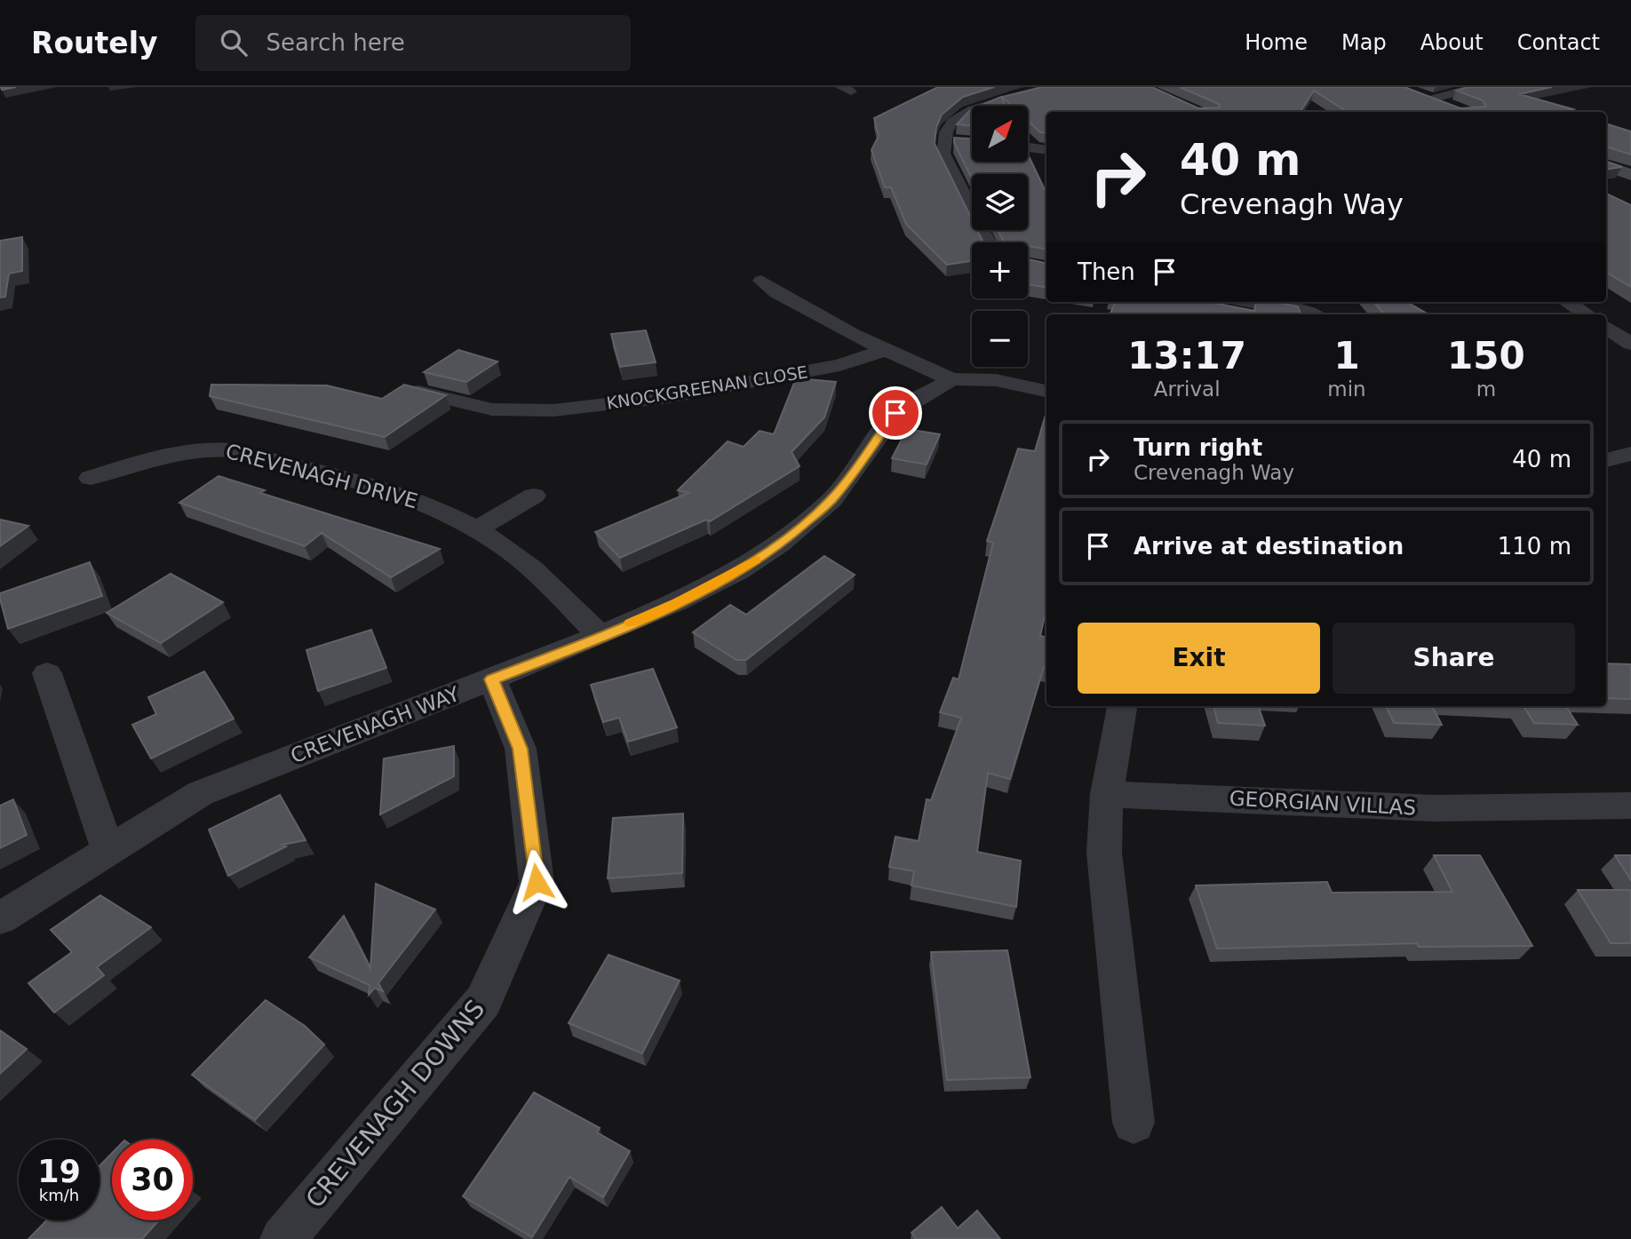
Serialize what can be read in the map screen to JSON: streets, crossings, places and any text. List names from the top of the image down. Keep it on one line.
{"streets":{"street":["KNOCKGREENAN CLOSE","CREVENAGH DRIVE","CREVENAGH WAY","GEORGIAN VILLAS","CREVENAGH DOWNS"]},"crossings":[["CREVENAGH DRIVE","CREVENAGH WAY"],["CREVENAGH WAY","CREVENAGH DOWNS"]],"north":"top right","page":{"header":"Routely","search":"Search here","nav":["Home","Map","About","Contact"],"map_buttons":["+","−"],"turn":["40 m","Crevenagh Way"],"then":"Then","eta":["13:17","Arrival","1","min","150","m"],"list":[{"name":"Turn right","note":"Crevenagh Way","value":"40 m"},{"name":"Arrive at destination","value":"110 m"}],"buttons":["Exit","Share"],"speed":"19 km/h","limit":"30"}}
